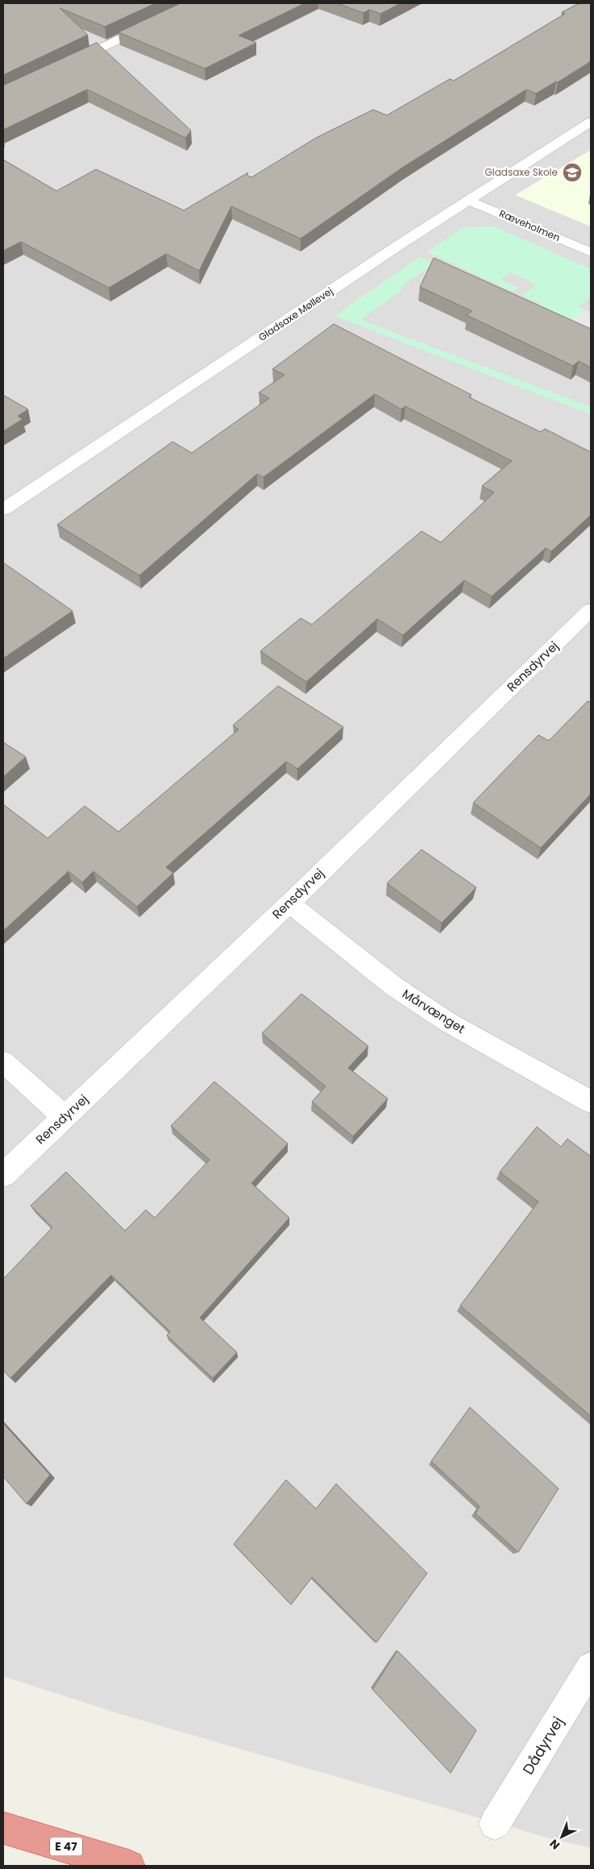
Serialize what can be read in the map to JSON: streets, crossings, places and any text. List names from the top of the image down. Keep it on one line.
{"streets":{"highway":["E 47"],"street":["Ræveholmen","Gladsaxe Møllevej","Rensdyrvej","Mårvænget","Dådyrvej"]},"crossings":[["Ræveholmen","Gladsaxe Møllevej"],["Rensdyrvej","Mårvænget"]],"places":{"school or university":["Gladsaxe Skole"]},"north":"bottom left"}
